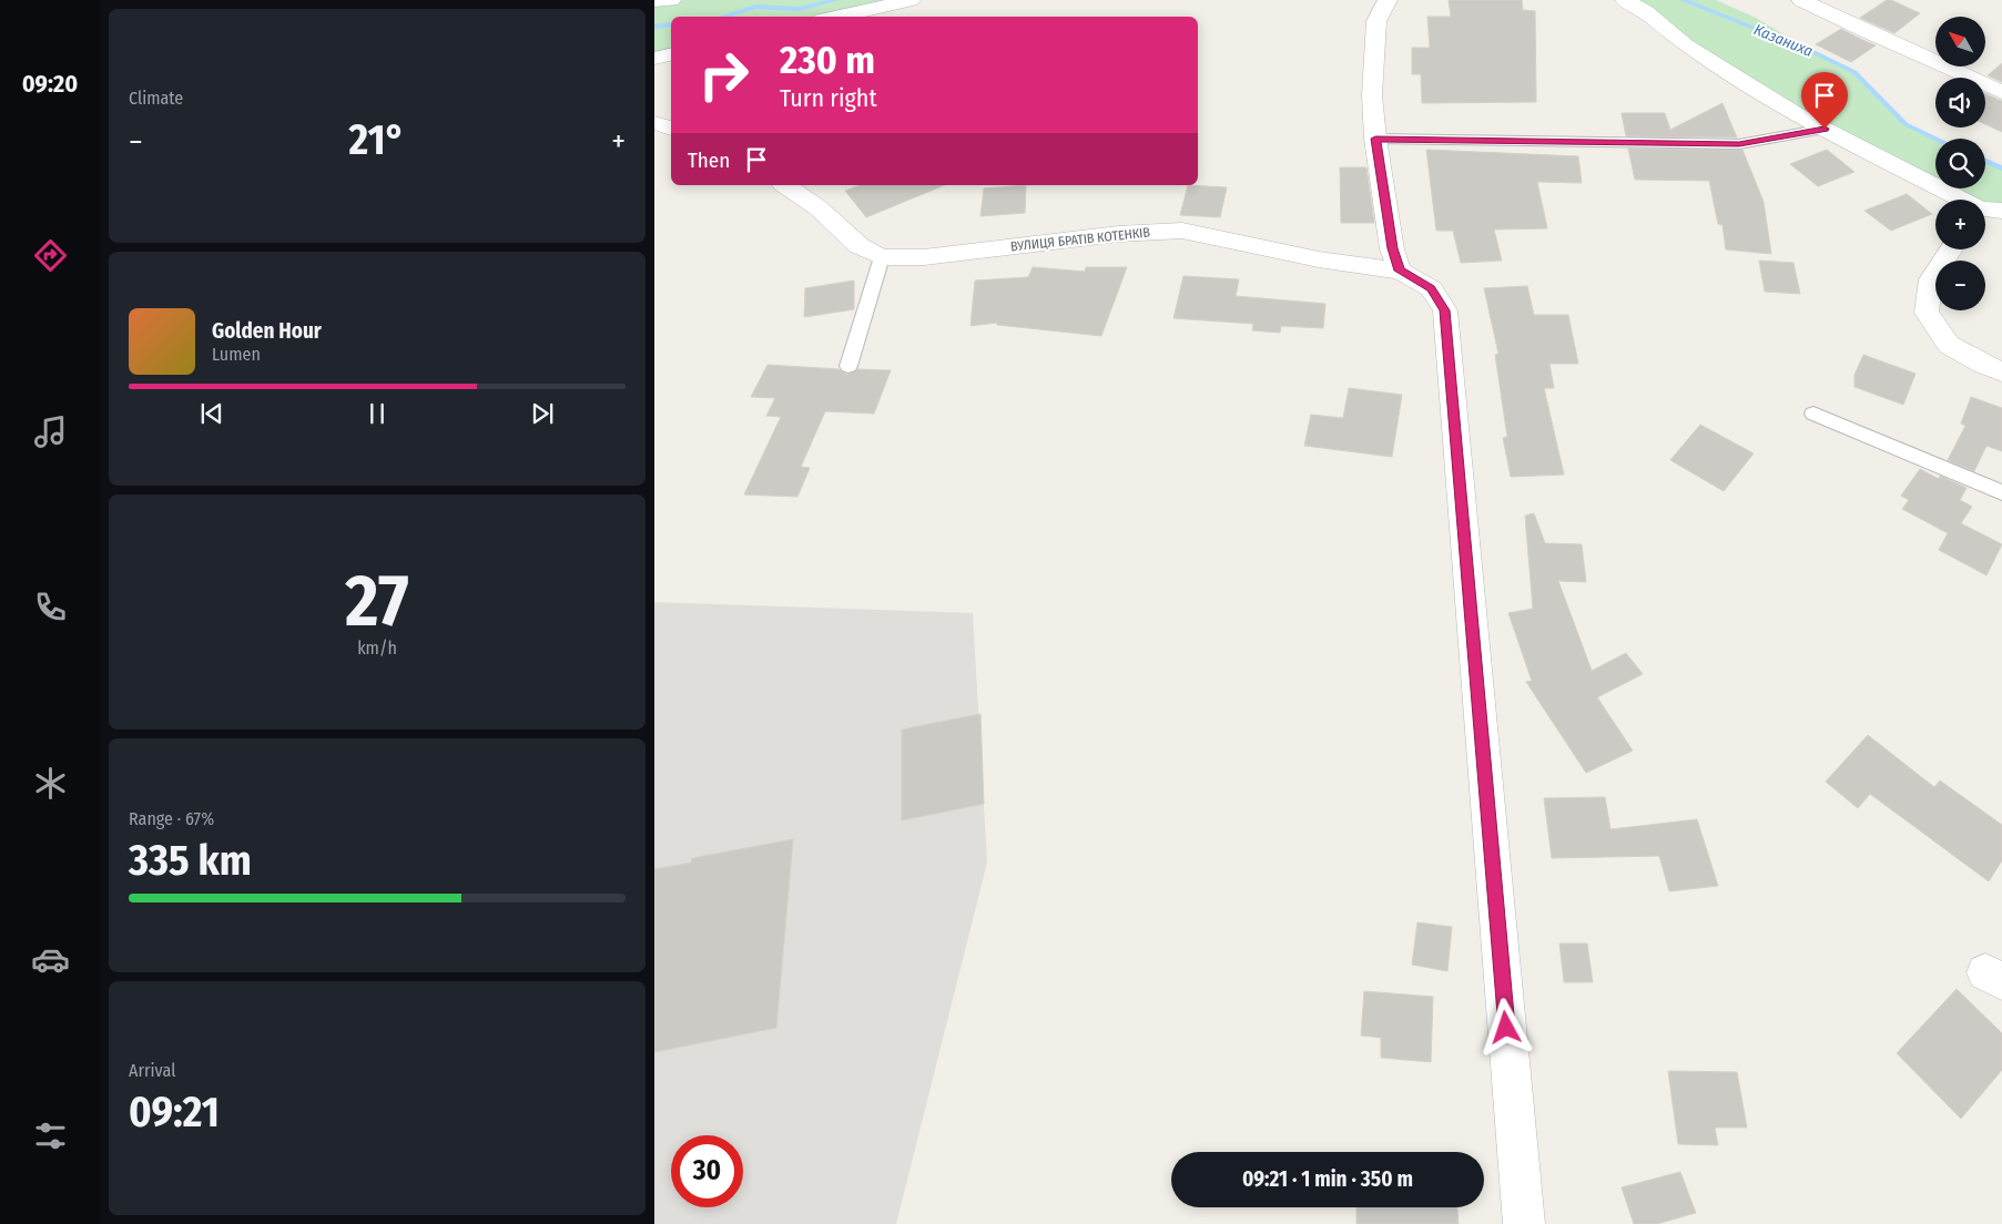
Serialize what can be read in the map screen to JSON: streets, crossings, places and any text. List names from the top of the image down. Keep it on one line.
{"streets":{"street":["ВУЛИЦЯ БРАТІВ КОТЕНКІВ"]},"water":["Казаниха"],"north":"top left","page":{"tabs":"09:20","tile":["Climate",["27","km/h"],["Range · 67%","335 km"],["Arrival","09:21"]],"map_buttons":["+","−"],"turn":["230 m","Turn right"],"heat":["−","21°","+"],"then":"Then","song":["Golden Hour","Lumen"],"limit":"30","trip":"09:21 · 1 min · 350 m"}}
